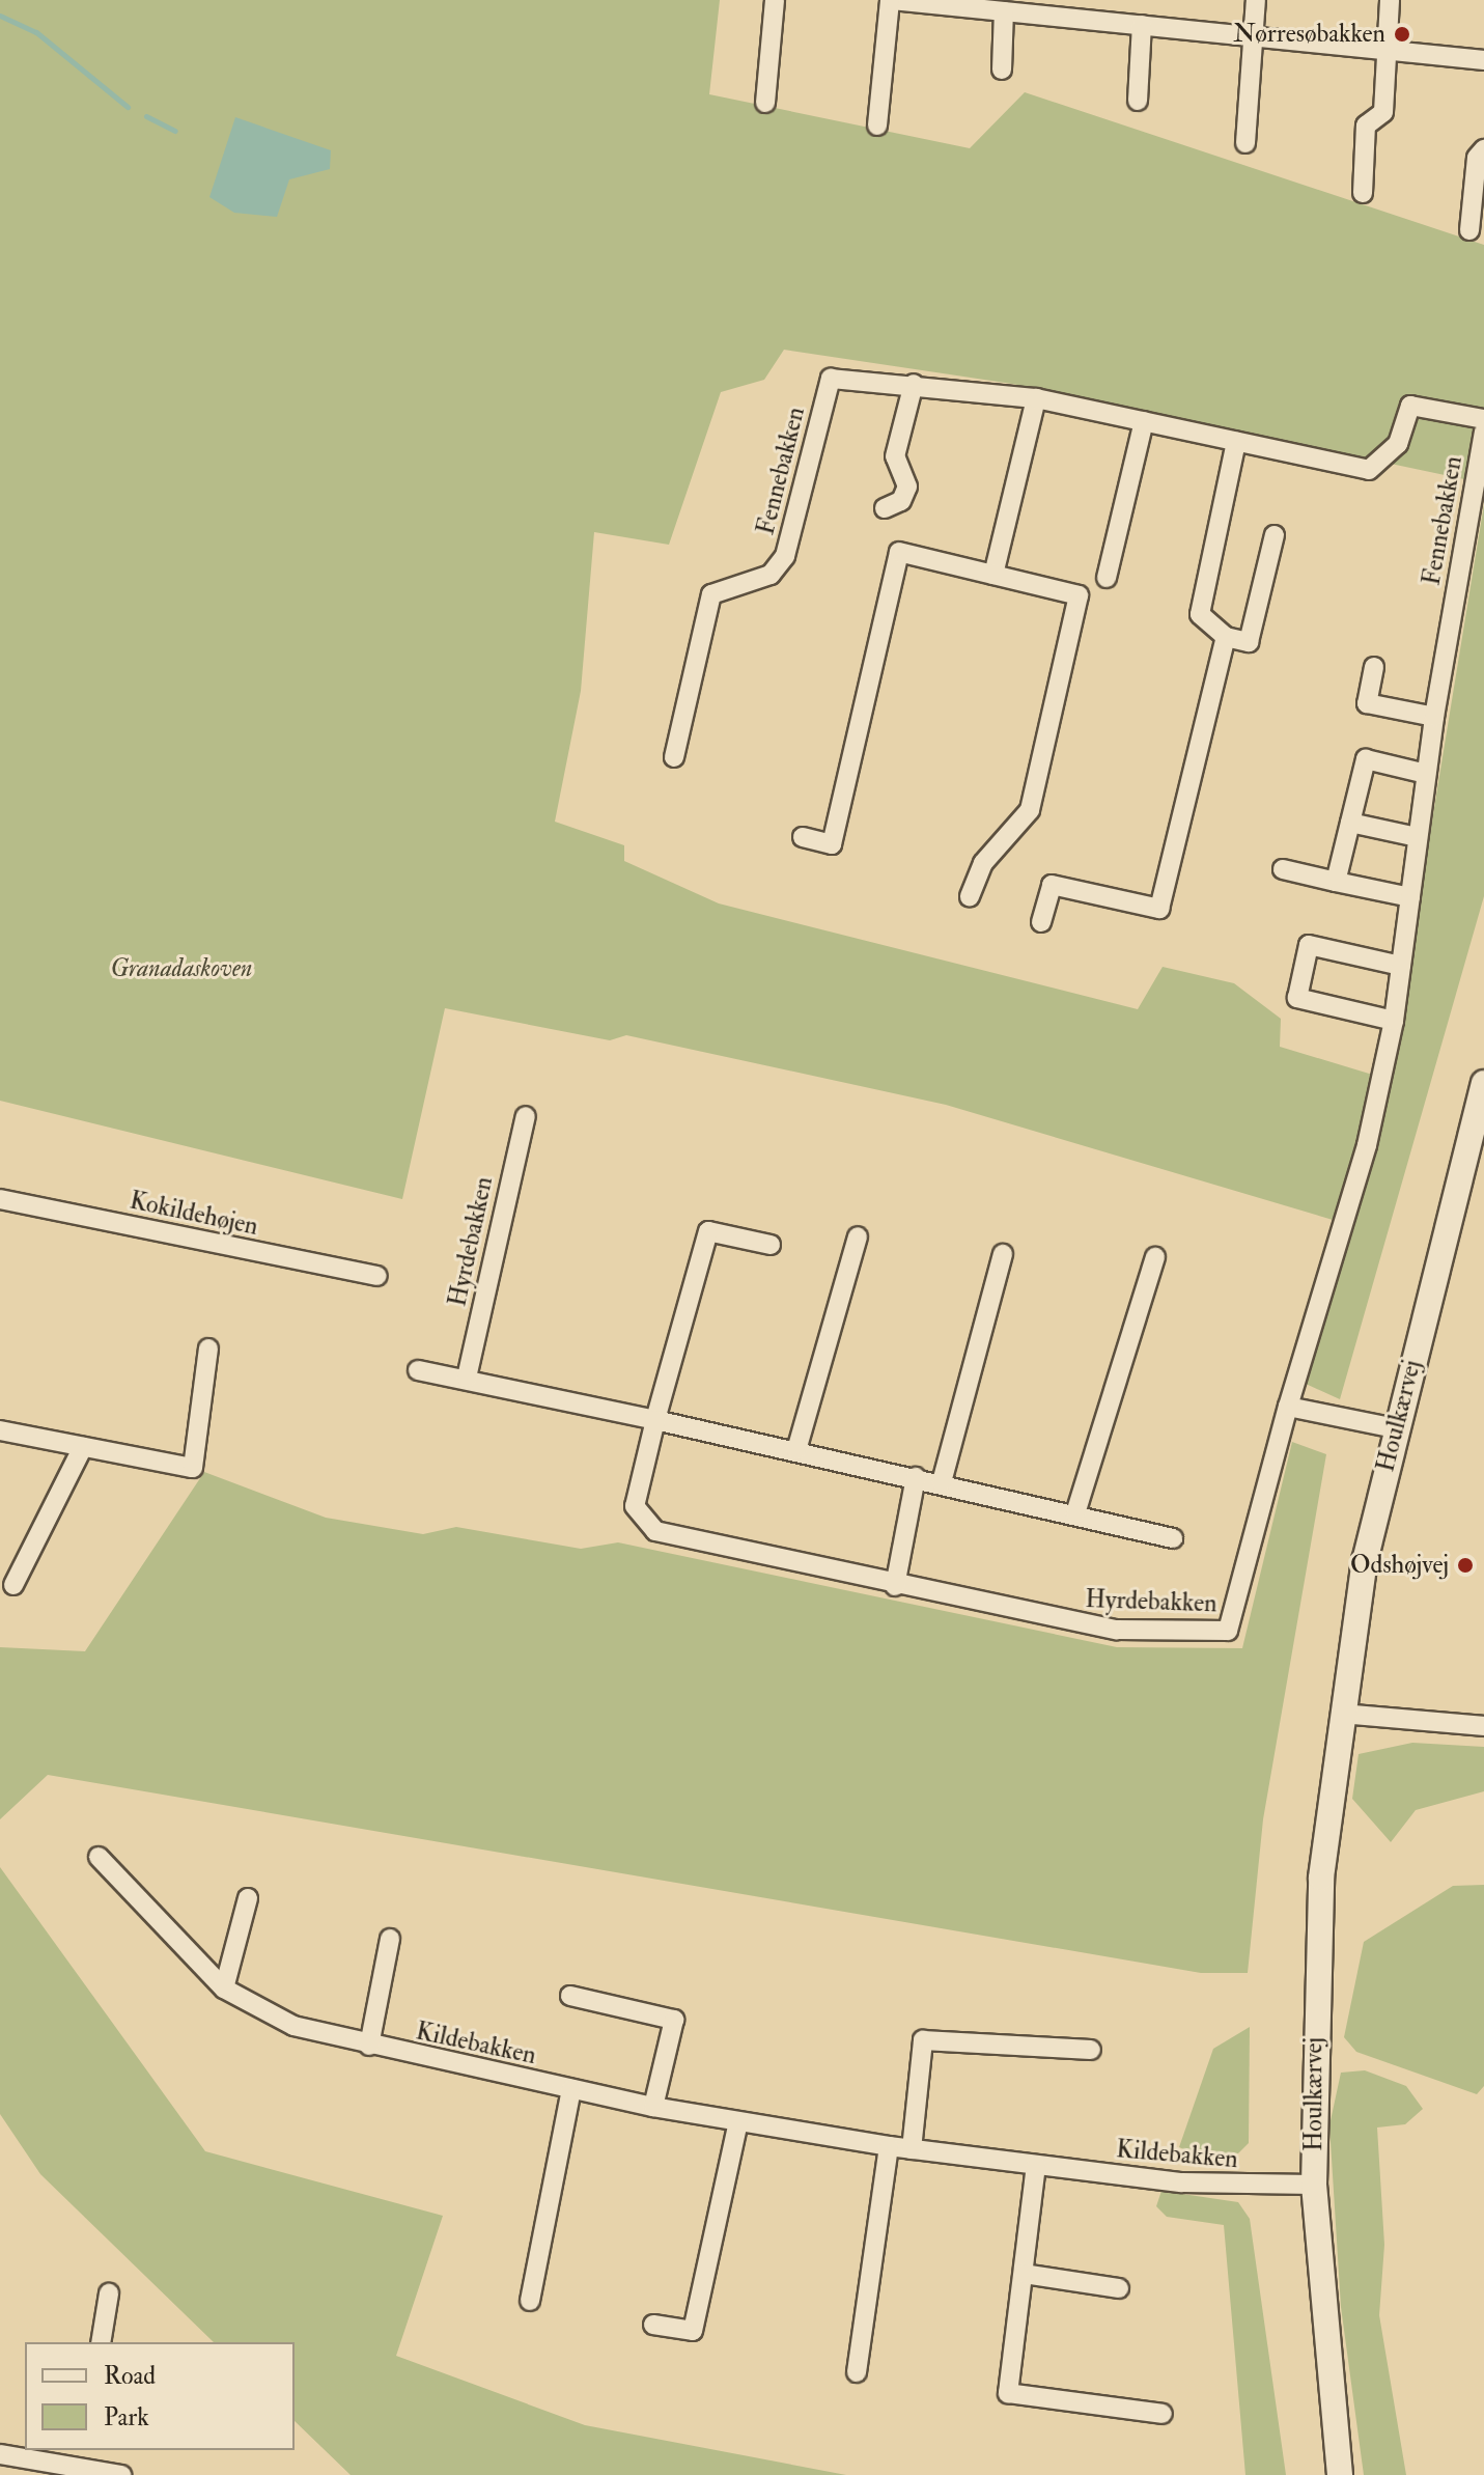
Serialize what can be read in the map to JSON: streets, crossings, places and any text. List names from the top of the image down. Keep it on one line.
{"streets":{"street":["Fennebakken","Kokildehøjen","Hyrdebakken","Houlkærvej","Kildebakken"]},"crossings":[["Fennebakken","Hyrdebakken"],["Houlkærvej","Kildebakken"]],"parks":["Granadaskoven"],"places":["Nørresøbakken","Odshøjvej"],"legend":["Road","Park"]}
